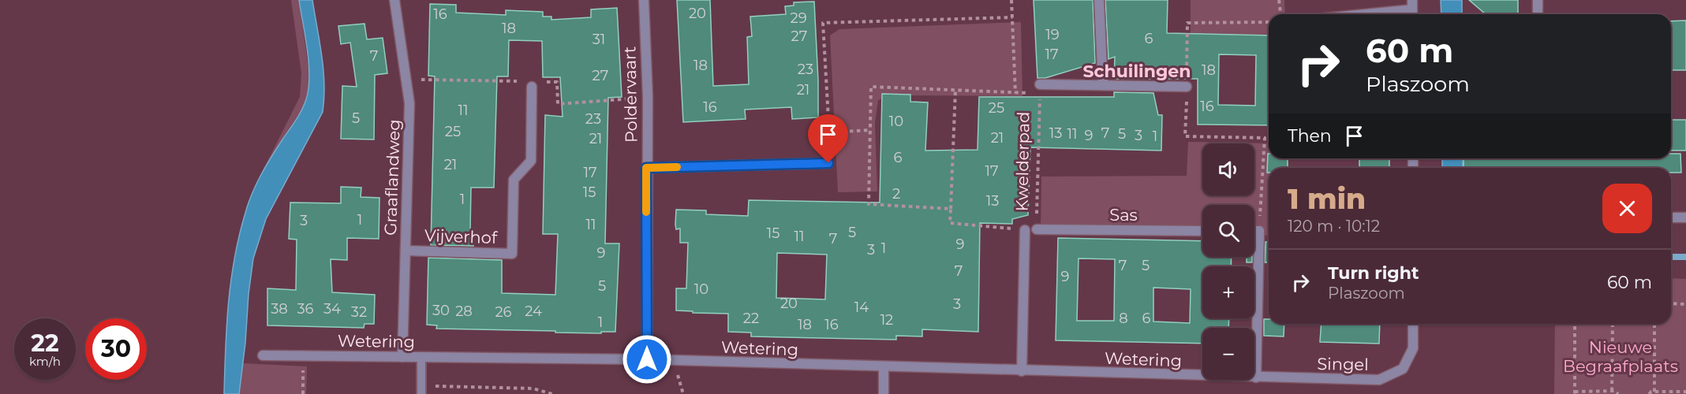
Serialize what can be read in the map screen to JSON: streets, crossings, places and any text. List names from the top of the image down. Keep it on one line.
{"streets":{"street":["Poldervaart","Kwelderpad","Graaflandweg","Sas","Vijverhof","Wetering","Singel"]},"crossings":[["Poldervaart","Wetering"],["Kwelderpad","Sas"],["Kwelderpad","Wetering"],["Graaflandweg","Vijverhof"],["Graaflandweg","Wetering"],["Wetering","Singel"]],"districts":["Schuilingen"],"parks":["Nieuwe Begraafplaats"],"house_numbers":["20","16","29","18","19","27","6","31","17","7","18","23","18","27","21","16","16","25","11","5","23","10","25","13","7","11","5","9","3","1","21","21","6","21","17","17","15","2","1","13","1","3","11","5","15","11","7","9","1","3","9","7","5","7","9","5","10","20","3","14","38","36","34","30","28","24","32","26","22","8","6","12","1","18","16"],"page":{"turn":["60 m","Plaszoom"],"then":"Then","map_buttons":["+","−"],"heading":["1 min","120 m · 10:12"],"list":[{"name":"Turn right","note":"Plaszoom","value":"60 m"}],"speed":"22 km/h","limit":"30"}}
